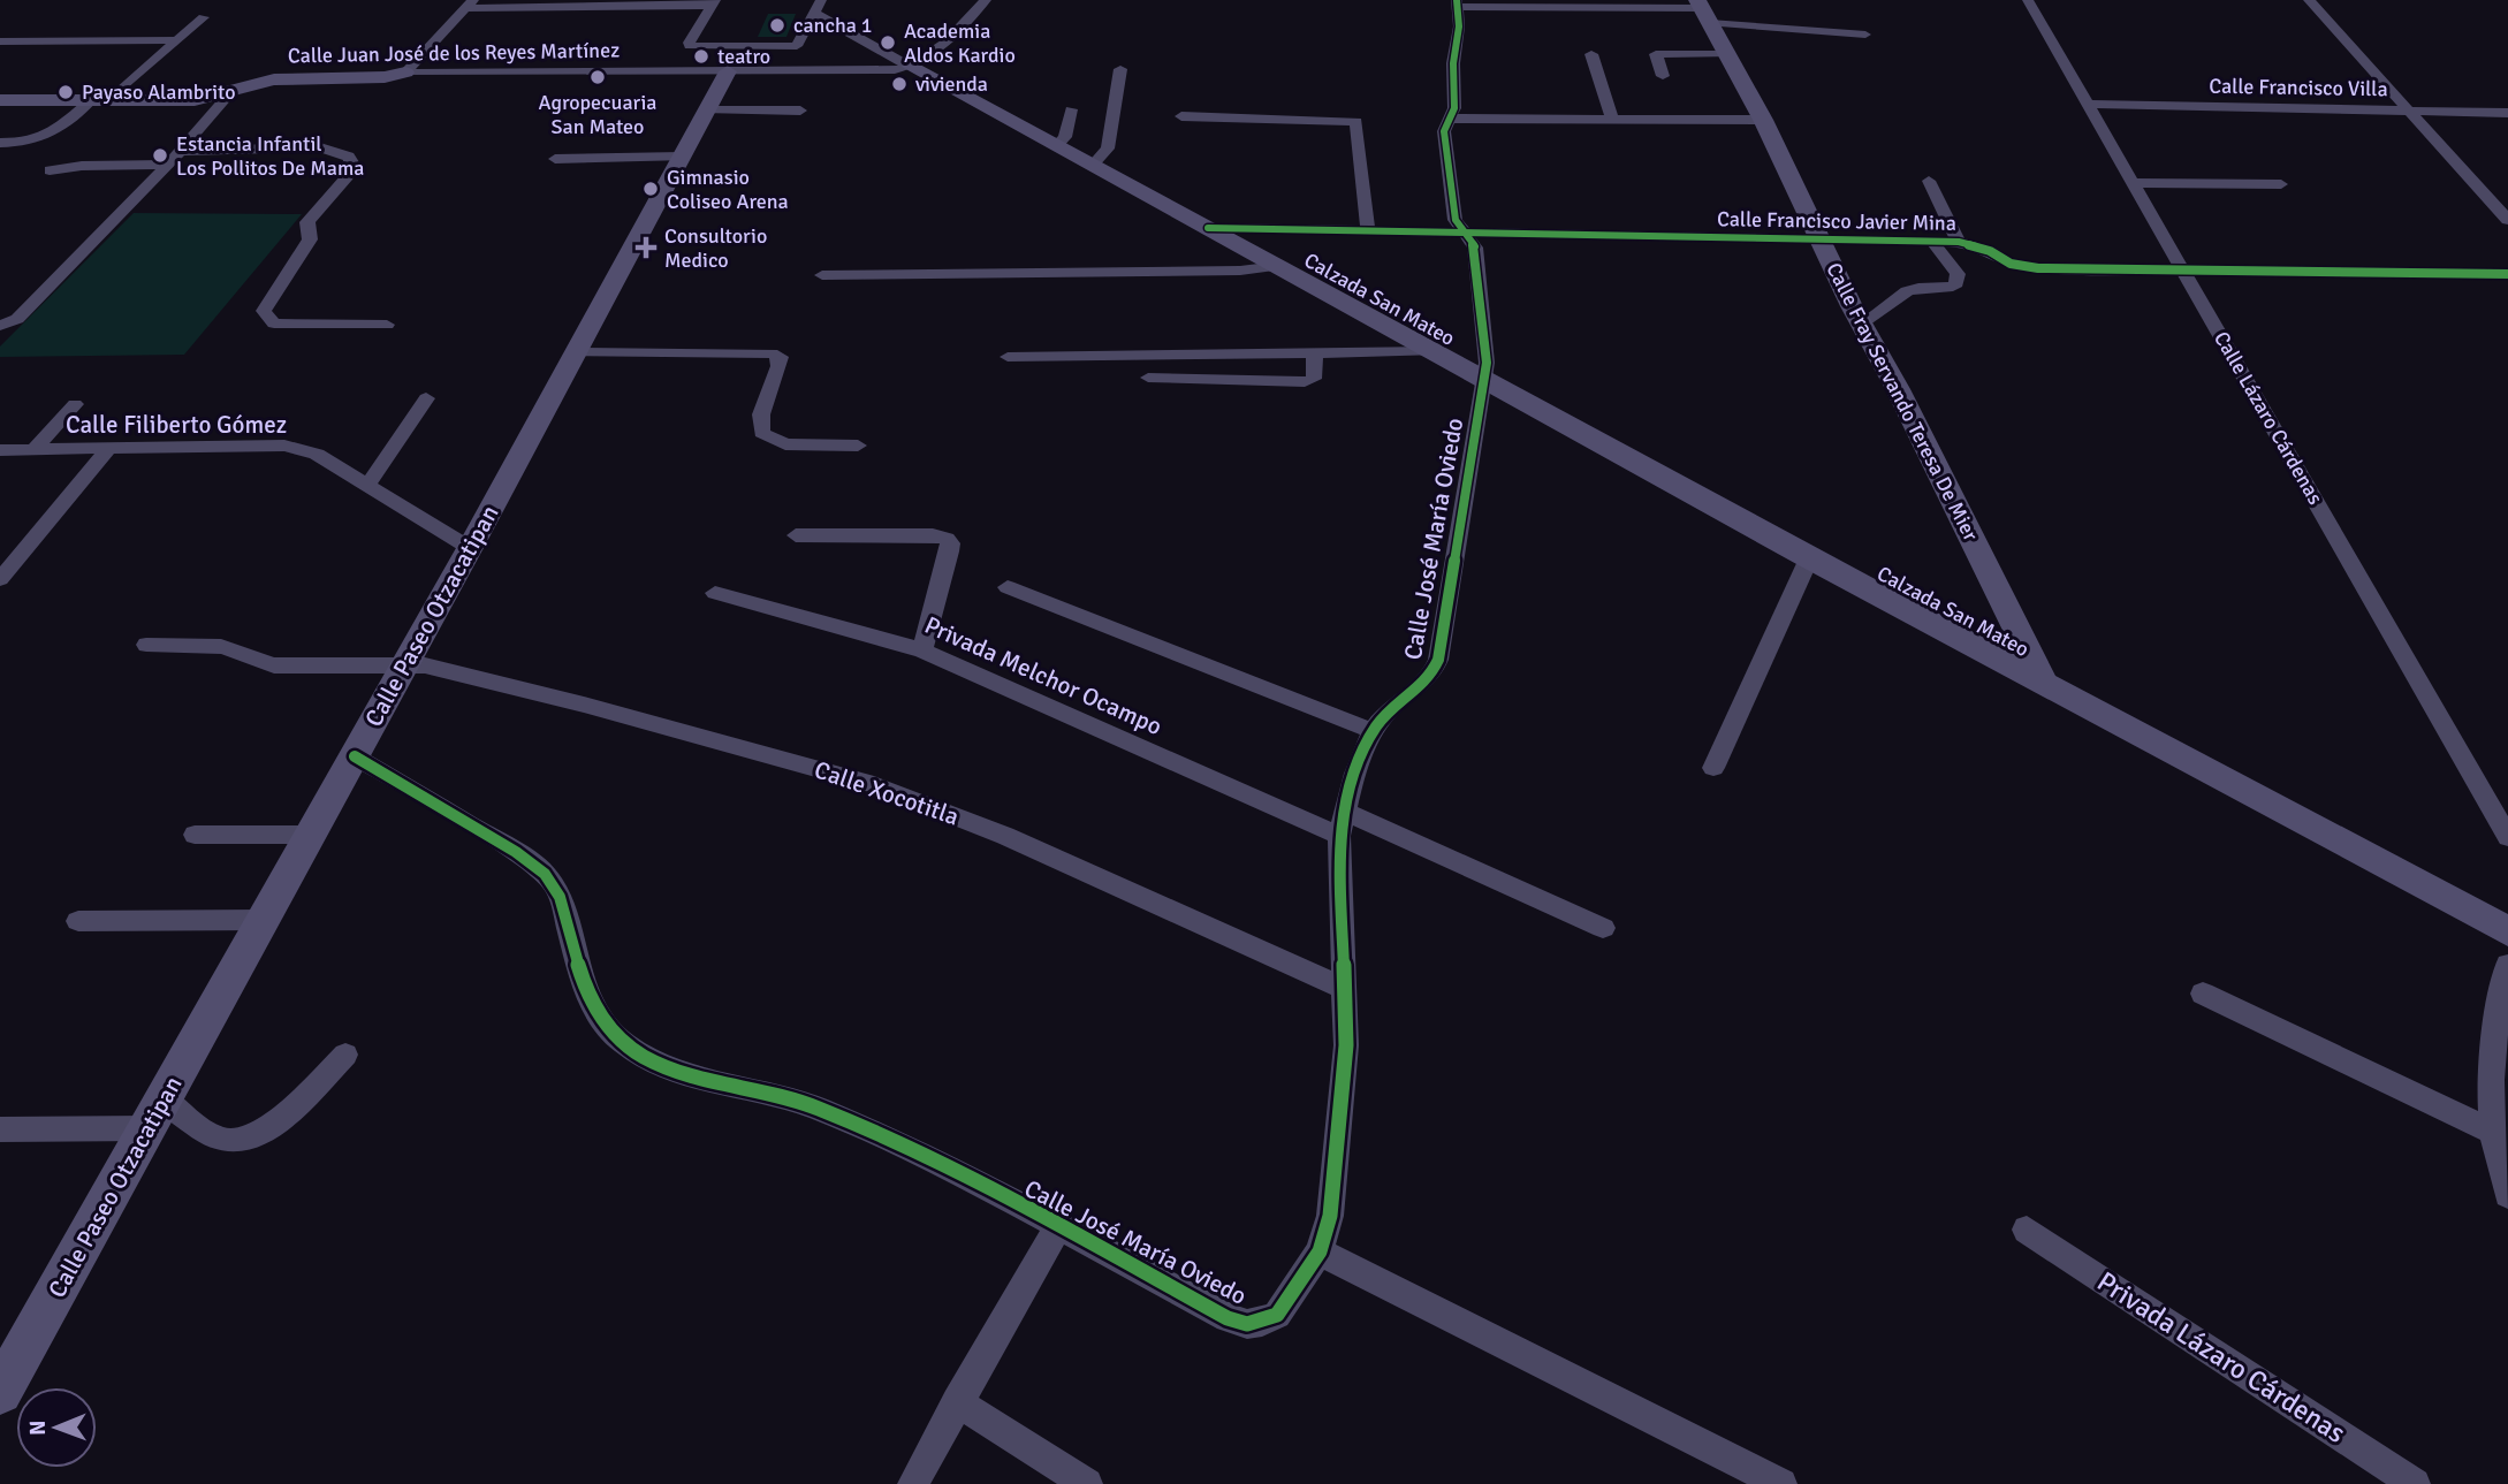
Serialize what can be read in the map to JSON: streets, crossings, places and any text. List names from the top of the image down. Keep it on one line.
{"streets":{"main road":["Calle Juan José de los Reyes Martínez","Calzada San Mateo","Calle Fray Servando Teresa De Mier","Calle Paseo Otzacatipan"],"street":["Calle Francisco Villa","Calle Francisco Javier Mina","Calle Lázaro Cárdenas","Calle Filiberto Gómez","Calle José María Oviedo","Privada Melchor Ocampo","Calle Xocotitla","Privada Lázaro Cárdenas"]},"crossings":[["Calle Juan José de los Reyes Martínez","Calzada San Mateo"],["Calle Juan José de los Reyes Martínez","Calle Paseo Otzacatipan"],["Calle Francisco Villa","Calle Lázaro Cárdenas"],["Calle Francisco Javier Mina","Calzada San Mateo"],["Calle Francisco Javier Mina","Calle Fray Servando Teresa De Mier"],["Calle Francisco Javier Mina","Calle Lázaro Cárdenas"],["Calle Francisco Javier Mina","Calle José María Oviedo"],["Calzada San Mateo","Calle Fray Servando Teresa De Mier"],["Calzada San Mateo","Calle José María Oviedo"],["Calle Filiberto Gómez","Calle Paseo Otzacatipan"],["Calle José María Oviedo","Calle Paseo Otzacatipan"],["Calle José María Oviedo","Privada Melchor Ocampo"],["Calle José María Oviedo","Calle Xocotitla"],["Calle Paseo Otzacatipan","Calle Xocotitla"]],"places":{"other":["cancha 1","Academia Aldos Kardio","teatro","Agropecuaria San Mateo","vivienda","Payaso Alambrito","Estancia Infantil Los Pollitos De Mama","Gimnasio Coliseo Arena"],"health":["Consultorio Medico"]},"north":"left"}
